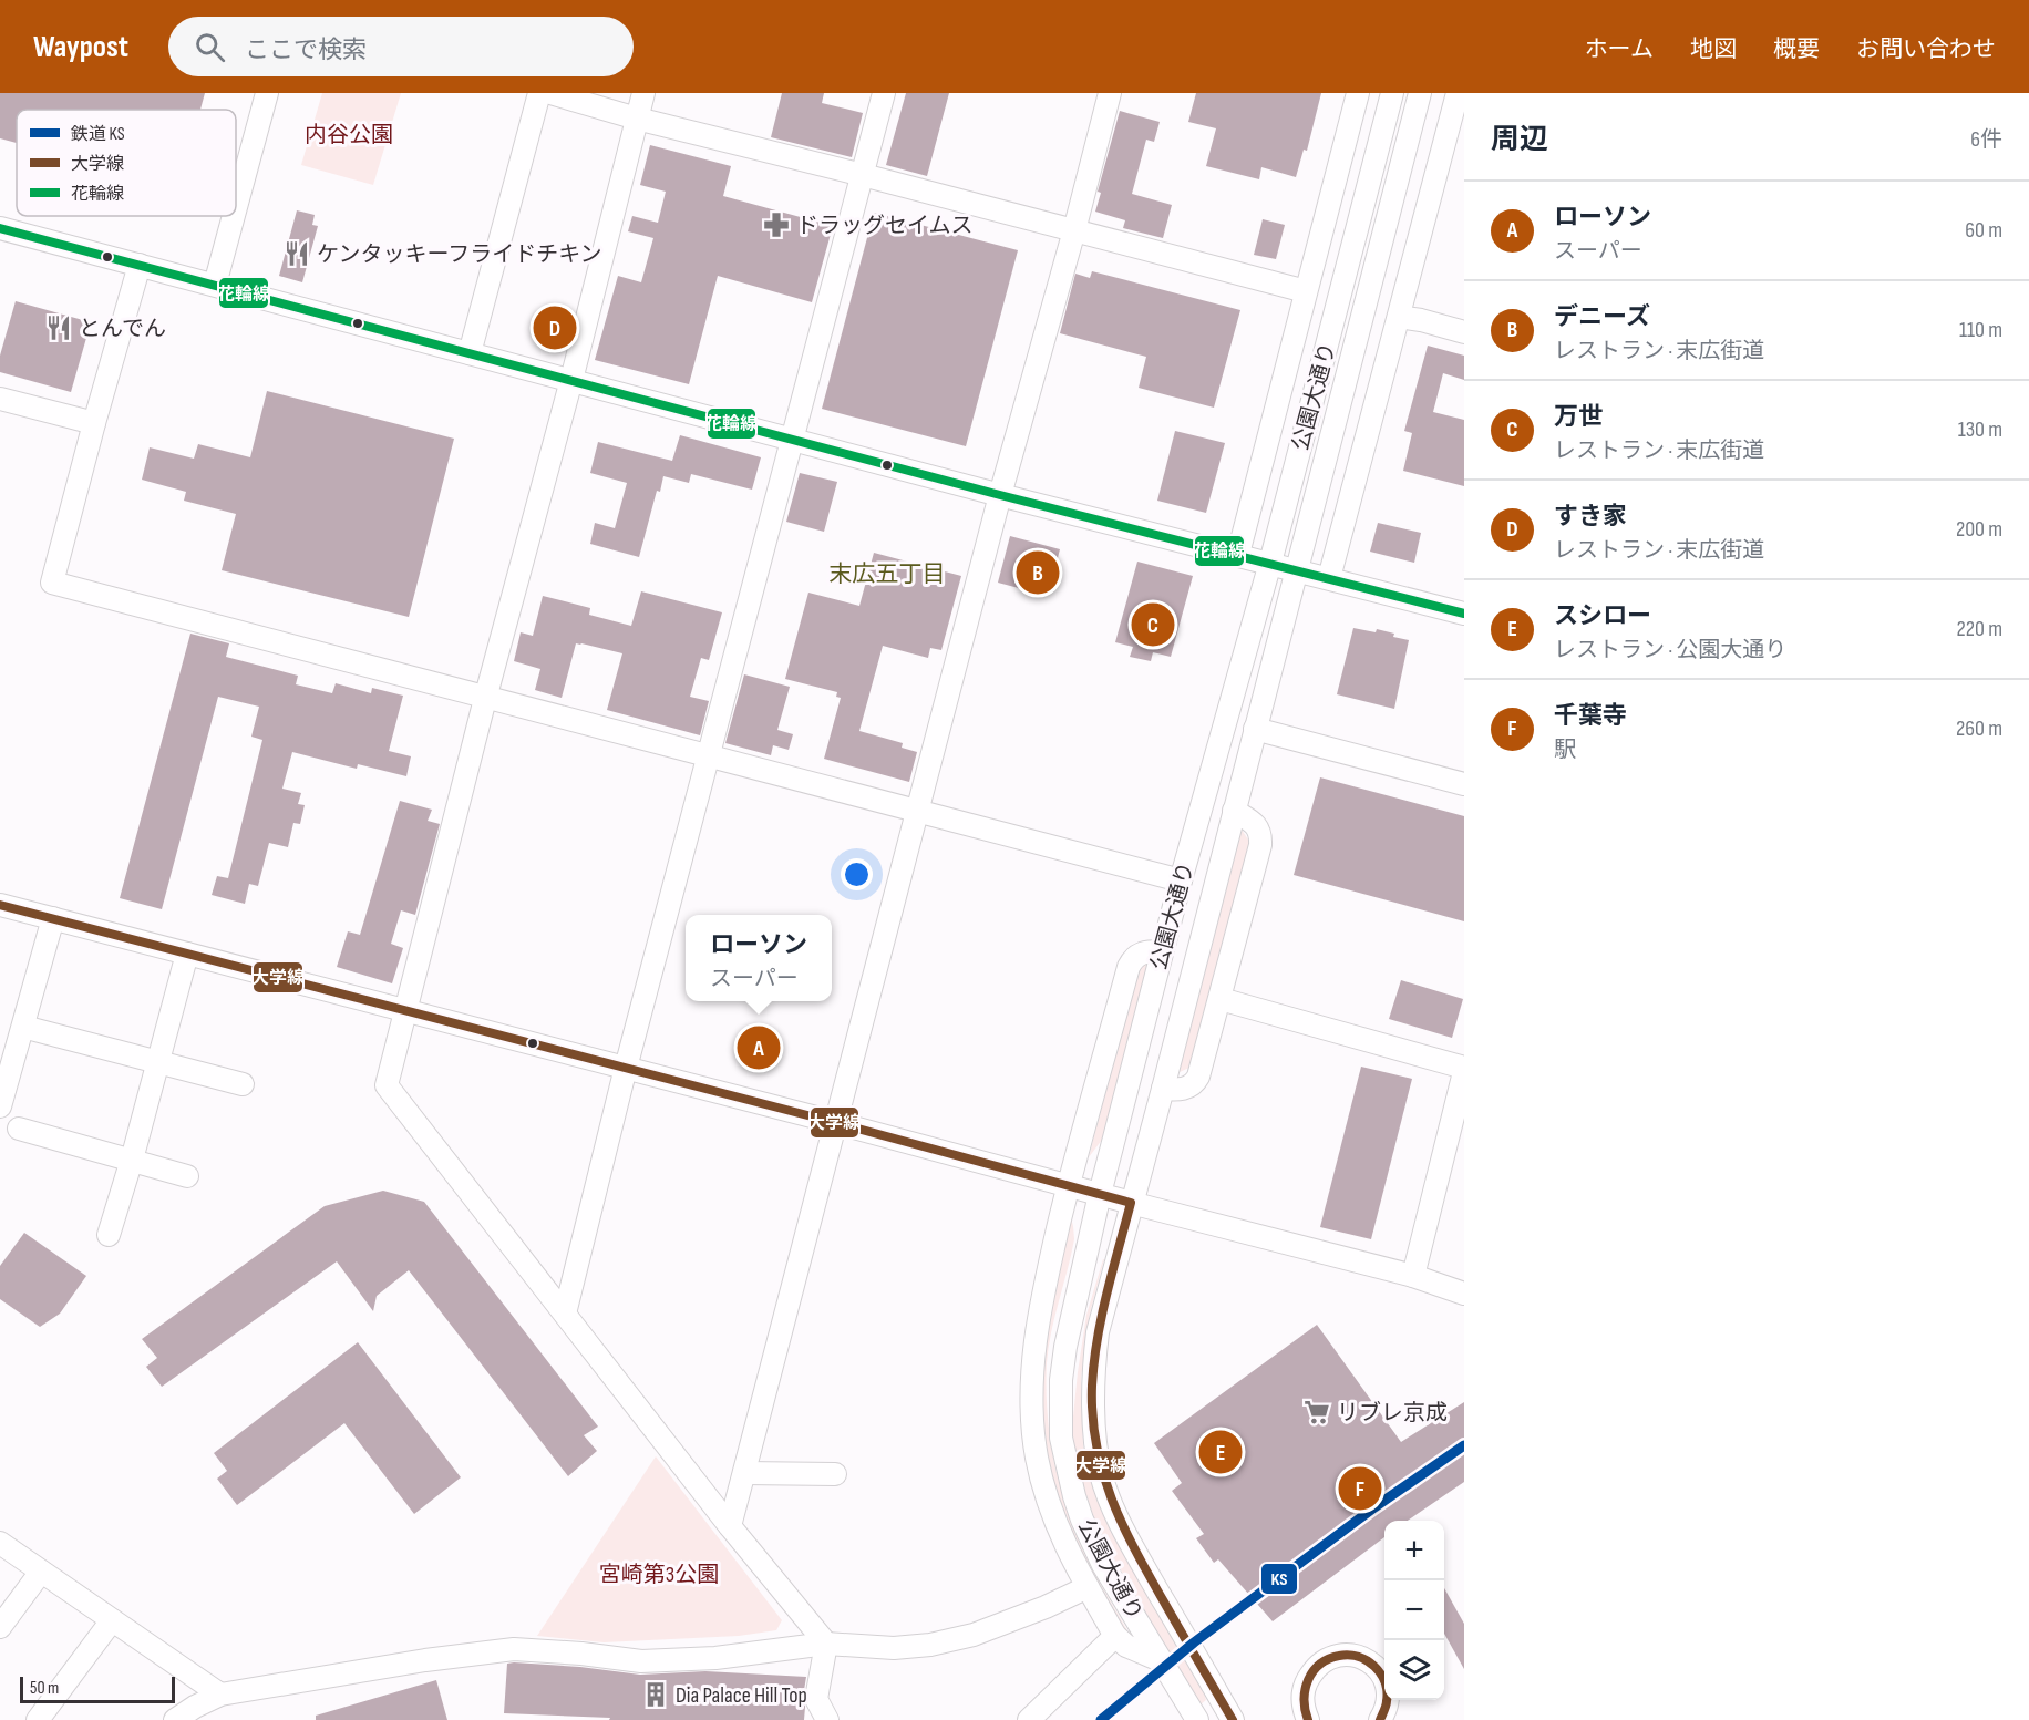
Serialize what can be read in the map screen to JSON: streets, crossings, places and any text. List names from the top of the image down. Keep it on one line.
{"streets":{"street":["公園大通り"]},"districts":["末広五丁目"],"parks":["内谷公園","宮崎第3公園"],"places":{"pharmacy":["ドラッグセイムス"],"restaurant":["ケンタッキーフライドチキン","とんでん"],"supermarket":["リブレ京成"],"building":["Dia Palace Hill Top"]},"lines":["transit line 花輪線","transit line 大学線","rail line KS"],"legend":["鉄道 KS","大学線","花輪線"],"scale_bar":"50 m","page":{"header":"Waypost","search":"ここで検索","nav":["ホーム","地図","概要","お問い合わせ"],"heading":["周辺","6件"],"list":[{"mark":"A","name":"ローソン","note":"スーパー","value":"60 m"},{"mark":"B","name":"デニーズ","note":"レストラン · 末広街道","value":"110 m"},{"mark":"C","name":"万世","note":"レストラン · 末広街道","value":"130 m"},{"mark":"D","name":"すき家","note":"レストラン · 末広街道","value":"200 m"},{"mark":"E","name":"スシロー","note":"レストラン · 公園大通り","value":"220 m"},{"mark":"F","name":"千葉寺","note":"駅","value":"260 m"}],"pins":["D","B","C","A","E","F"],"popup":["ローソン","スーパー"],"map_buttons":["+","−"],"scale":"50 m"}}
